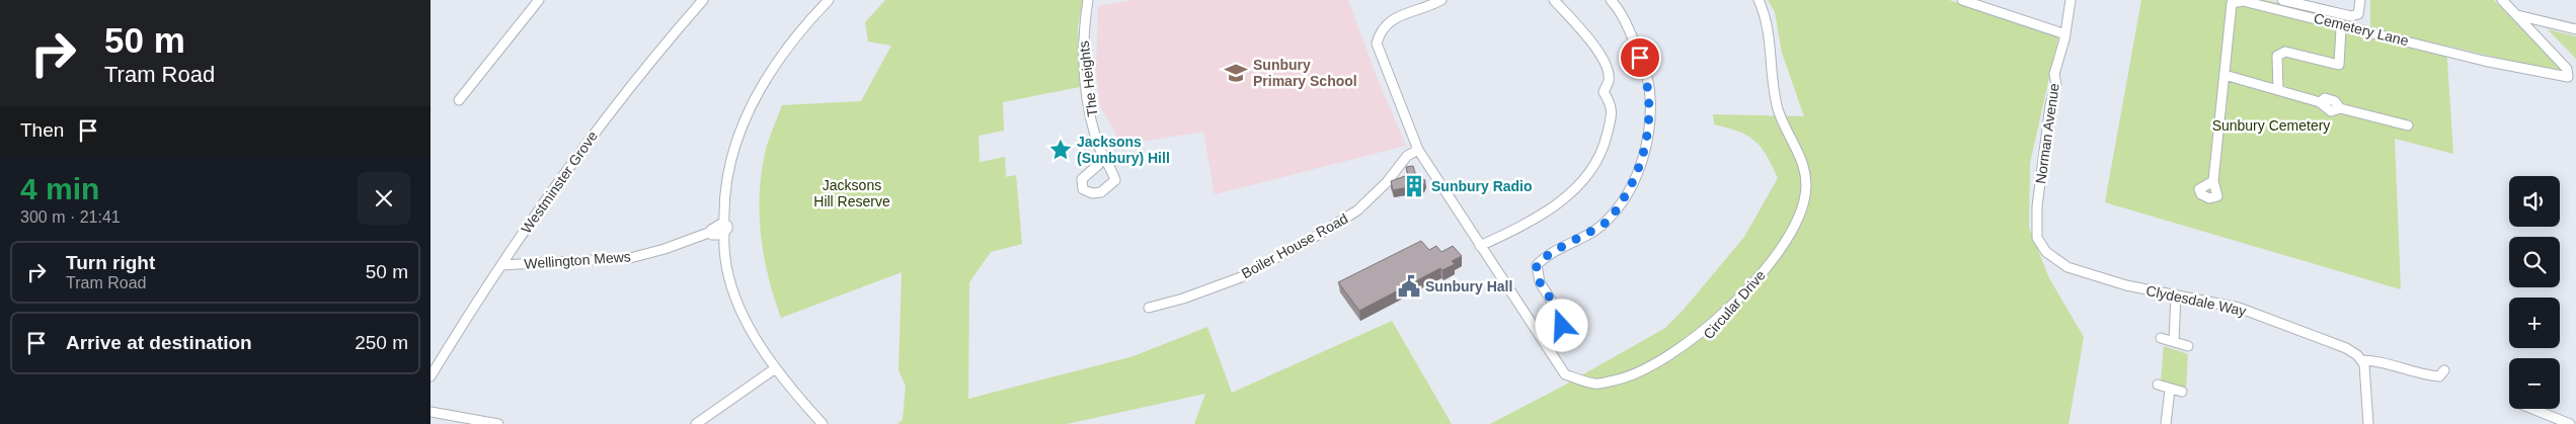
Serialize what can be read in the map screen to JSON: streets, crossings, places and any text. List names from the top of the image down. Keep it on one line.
{"streets":{"street":["Cemetery Lane","The Heights","Norman Avenue","Westminster Grove","Boiler House Road","Wellington Mews","Clydesdale Way","Circular Drive"]},"crossings":[["Norman Avenue","Clydesdale Way"],["Westminster Grove","Wellington Mews"]],"parks":["Sunbury Cemetery","Jacksons Hill Reserve"],"places":{"school or university":["Sunbury Primary School"],"place":["Jacksons (Sunbury) Hill"],"building":["Sunbury Radio"],"public building":["Sunbury Hall"]},"page":{"turn":["50 m","Tram Road"],"then":"Then","heading":["4 min","300 m · 21:41"],"map_buttons":["+","−"],"list":[{"name":"Turn right","note":"Tram Road","value":"50 m"},{"name":"Arrive at destination","value":"250 m"}]}}
